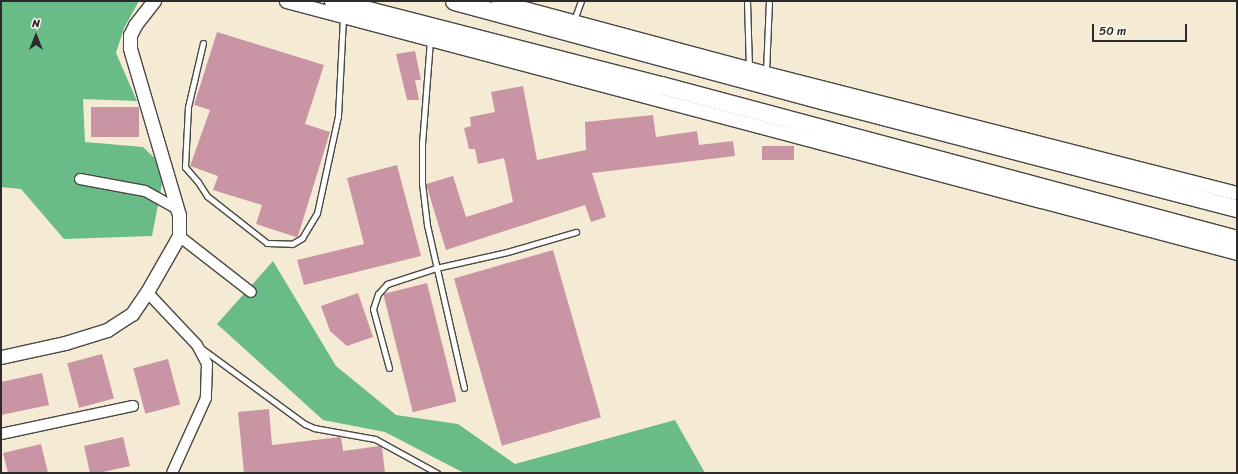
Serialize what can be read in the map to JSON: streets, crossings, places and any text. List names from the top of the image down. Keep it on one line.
{"scale_bar":"50 m","north":"top"}
